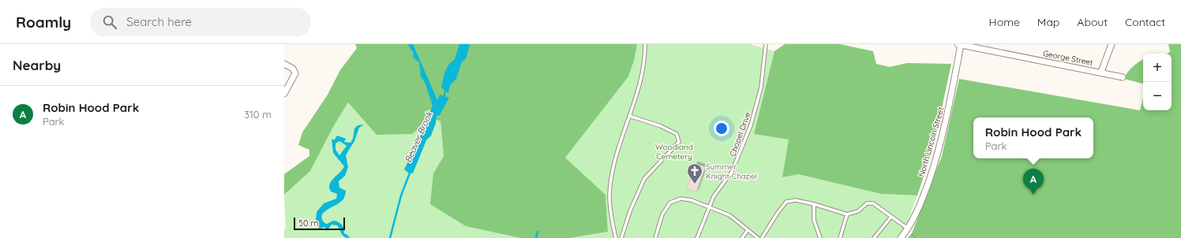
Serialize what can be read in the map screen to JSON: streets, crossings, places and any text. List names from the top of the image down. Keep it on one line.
{"streets":{"street":["George Street","North Lincoln Street"],"lane":["Chapel Drive"]},"crossings":[["George Street","North Lincoln Street"]],"water":["Beaver Brook"],"parks":["Woodland Cemetery"],"places":{"church":["Summer Knight Chapel"]},"scale_bar":"50 m","page":{"header":"Roamly","search":"Search here","nav":["Home","Map","About","Contact"],"heading":"Nearby","map_buttons":["+","−"],"list":[{"mark":"A","name":"Robin Hood Park","note":"Park","value":"310 m"}],"popup":["Robin Hood Park","Park"],"pins":"A","scale":"50 m"}}
